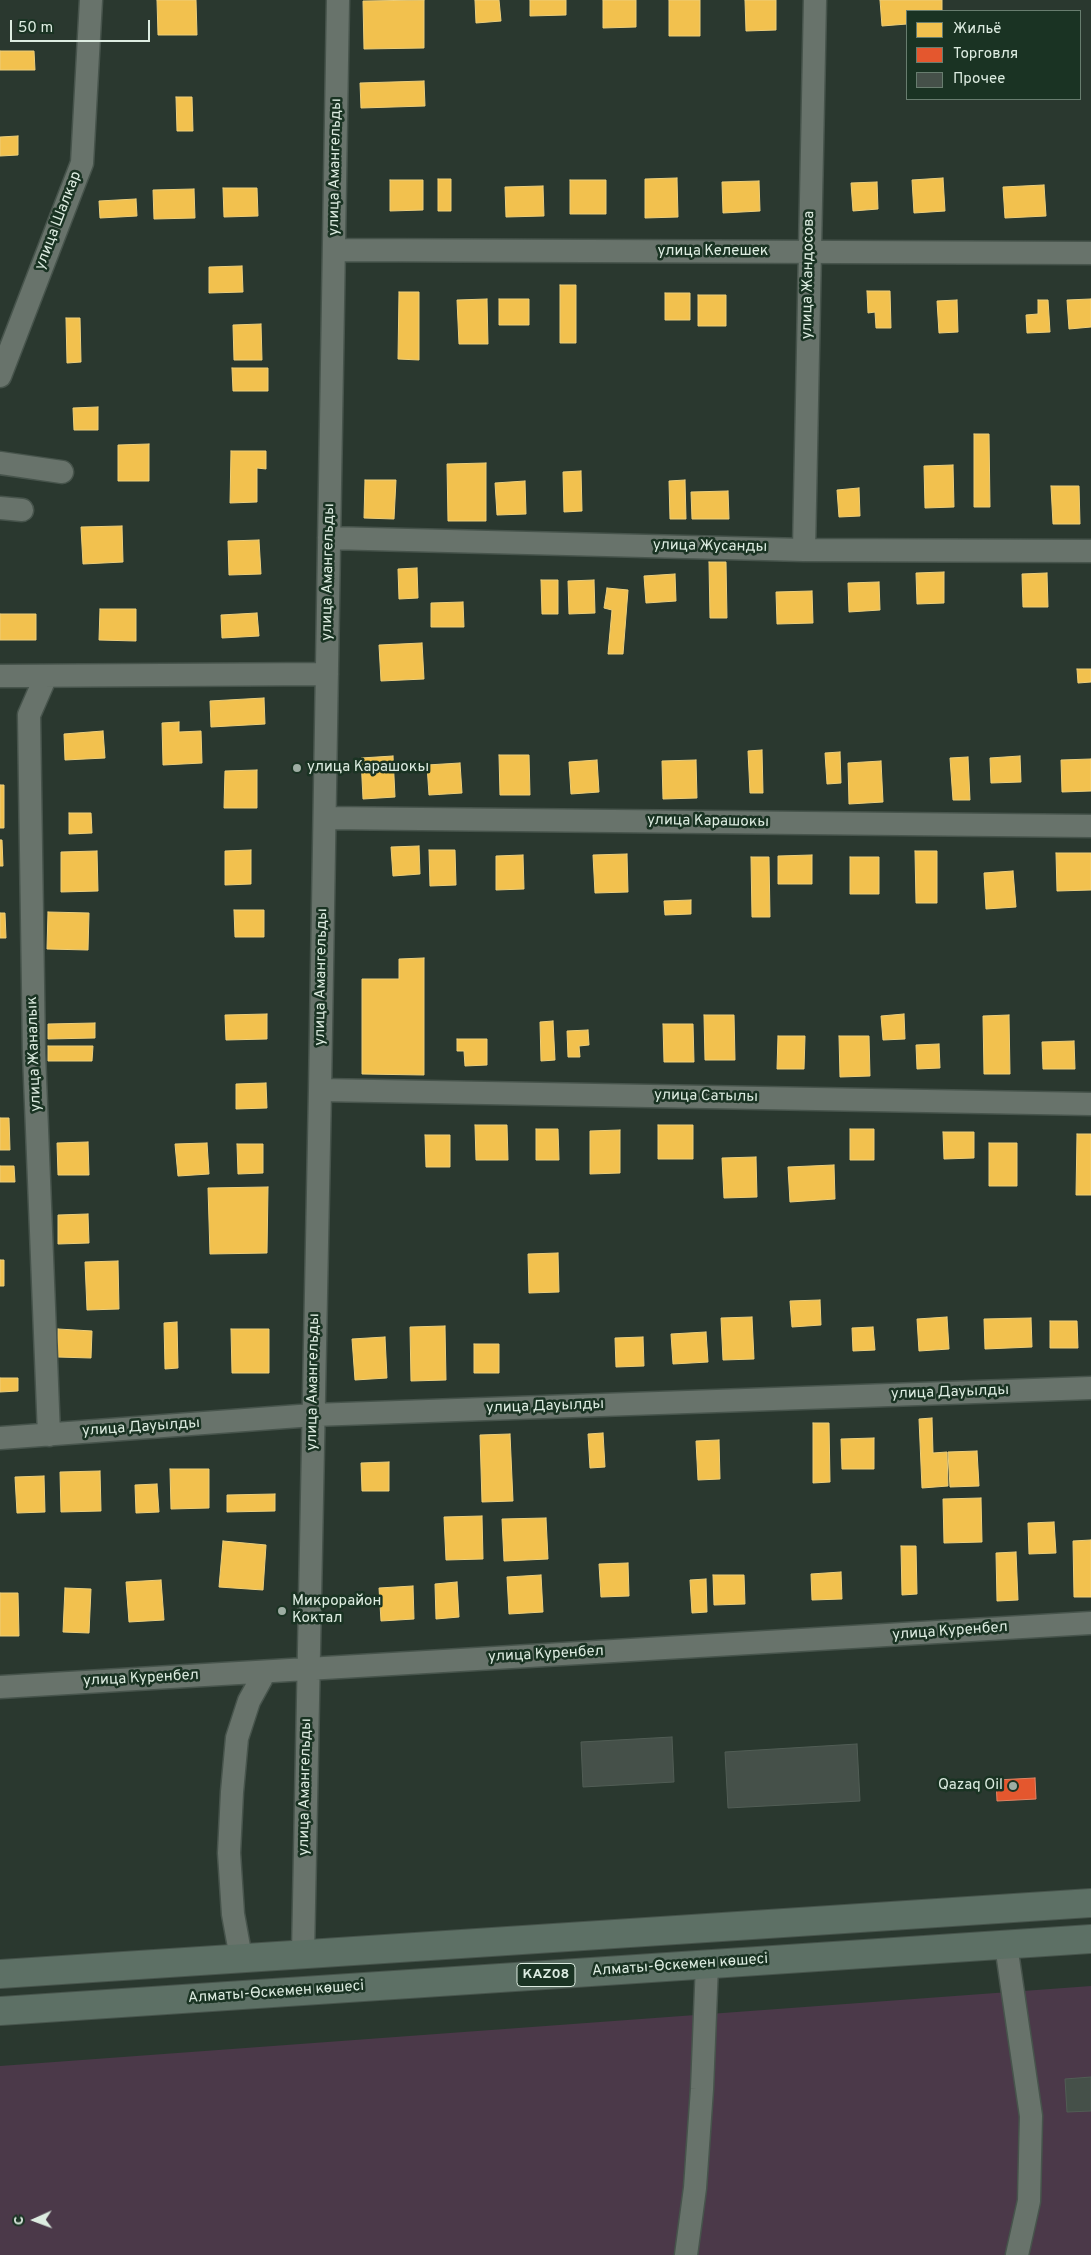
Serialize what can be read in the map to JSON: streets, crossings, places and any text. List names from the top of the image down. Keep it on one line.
{"streets":{"highway":["Алматы-Өскемен көшесі","KAZ08"],"street":["улица Амангельды","улица Шалкар","улица Келешек","улица Жандосова","улица Жусанды","улица Карашокы","улица Жаналык","улица Сатылы","улица Дауылды","улица Куренбел"]},"crossings":[["улица Амангельды","улица Келешек"],["улица Амангельды","улица Жусанды"],["улица Амангельды","улица Карашокы"],["улица Амангельды","улица Сатылы"],["улица Амангельды","улица Дауылды"],["улица Амангельды","улица Куренбел"],["улица Келешек","улица Жандосова"],["улица Жандосова","улица Жусанды"],["улица Жаналык","улица Дауылды"]],"places":["улица Карашокы","Микрорайон Коктал","Qazaq Oil"],"legend":["Жильё","Торговля","Прочее"],"scale_bar":"50 m","north":"left"}
